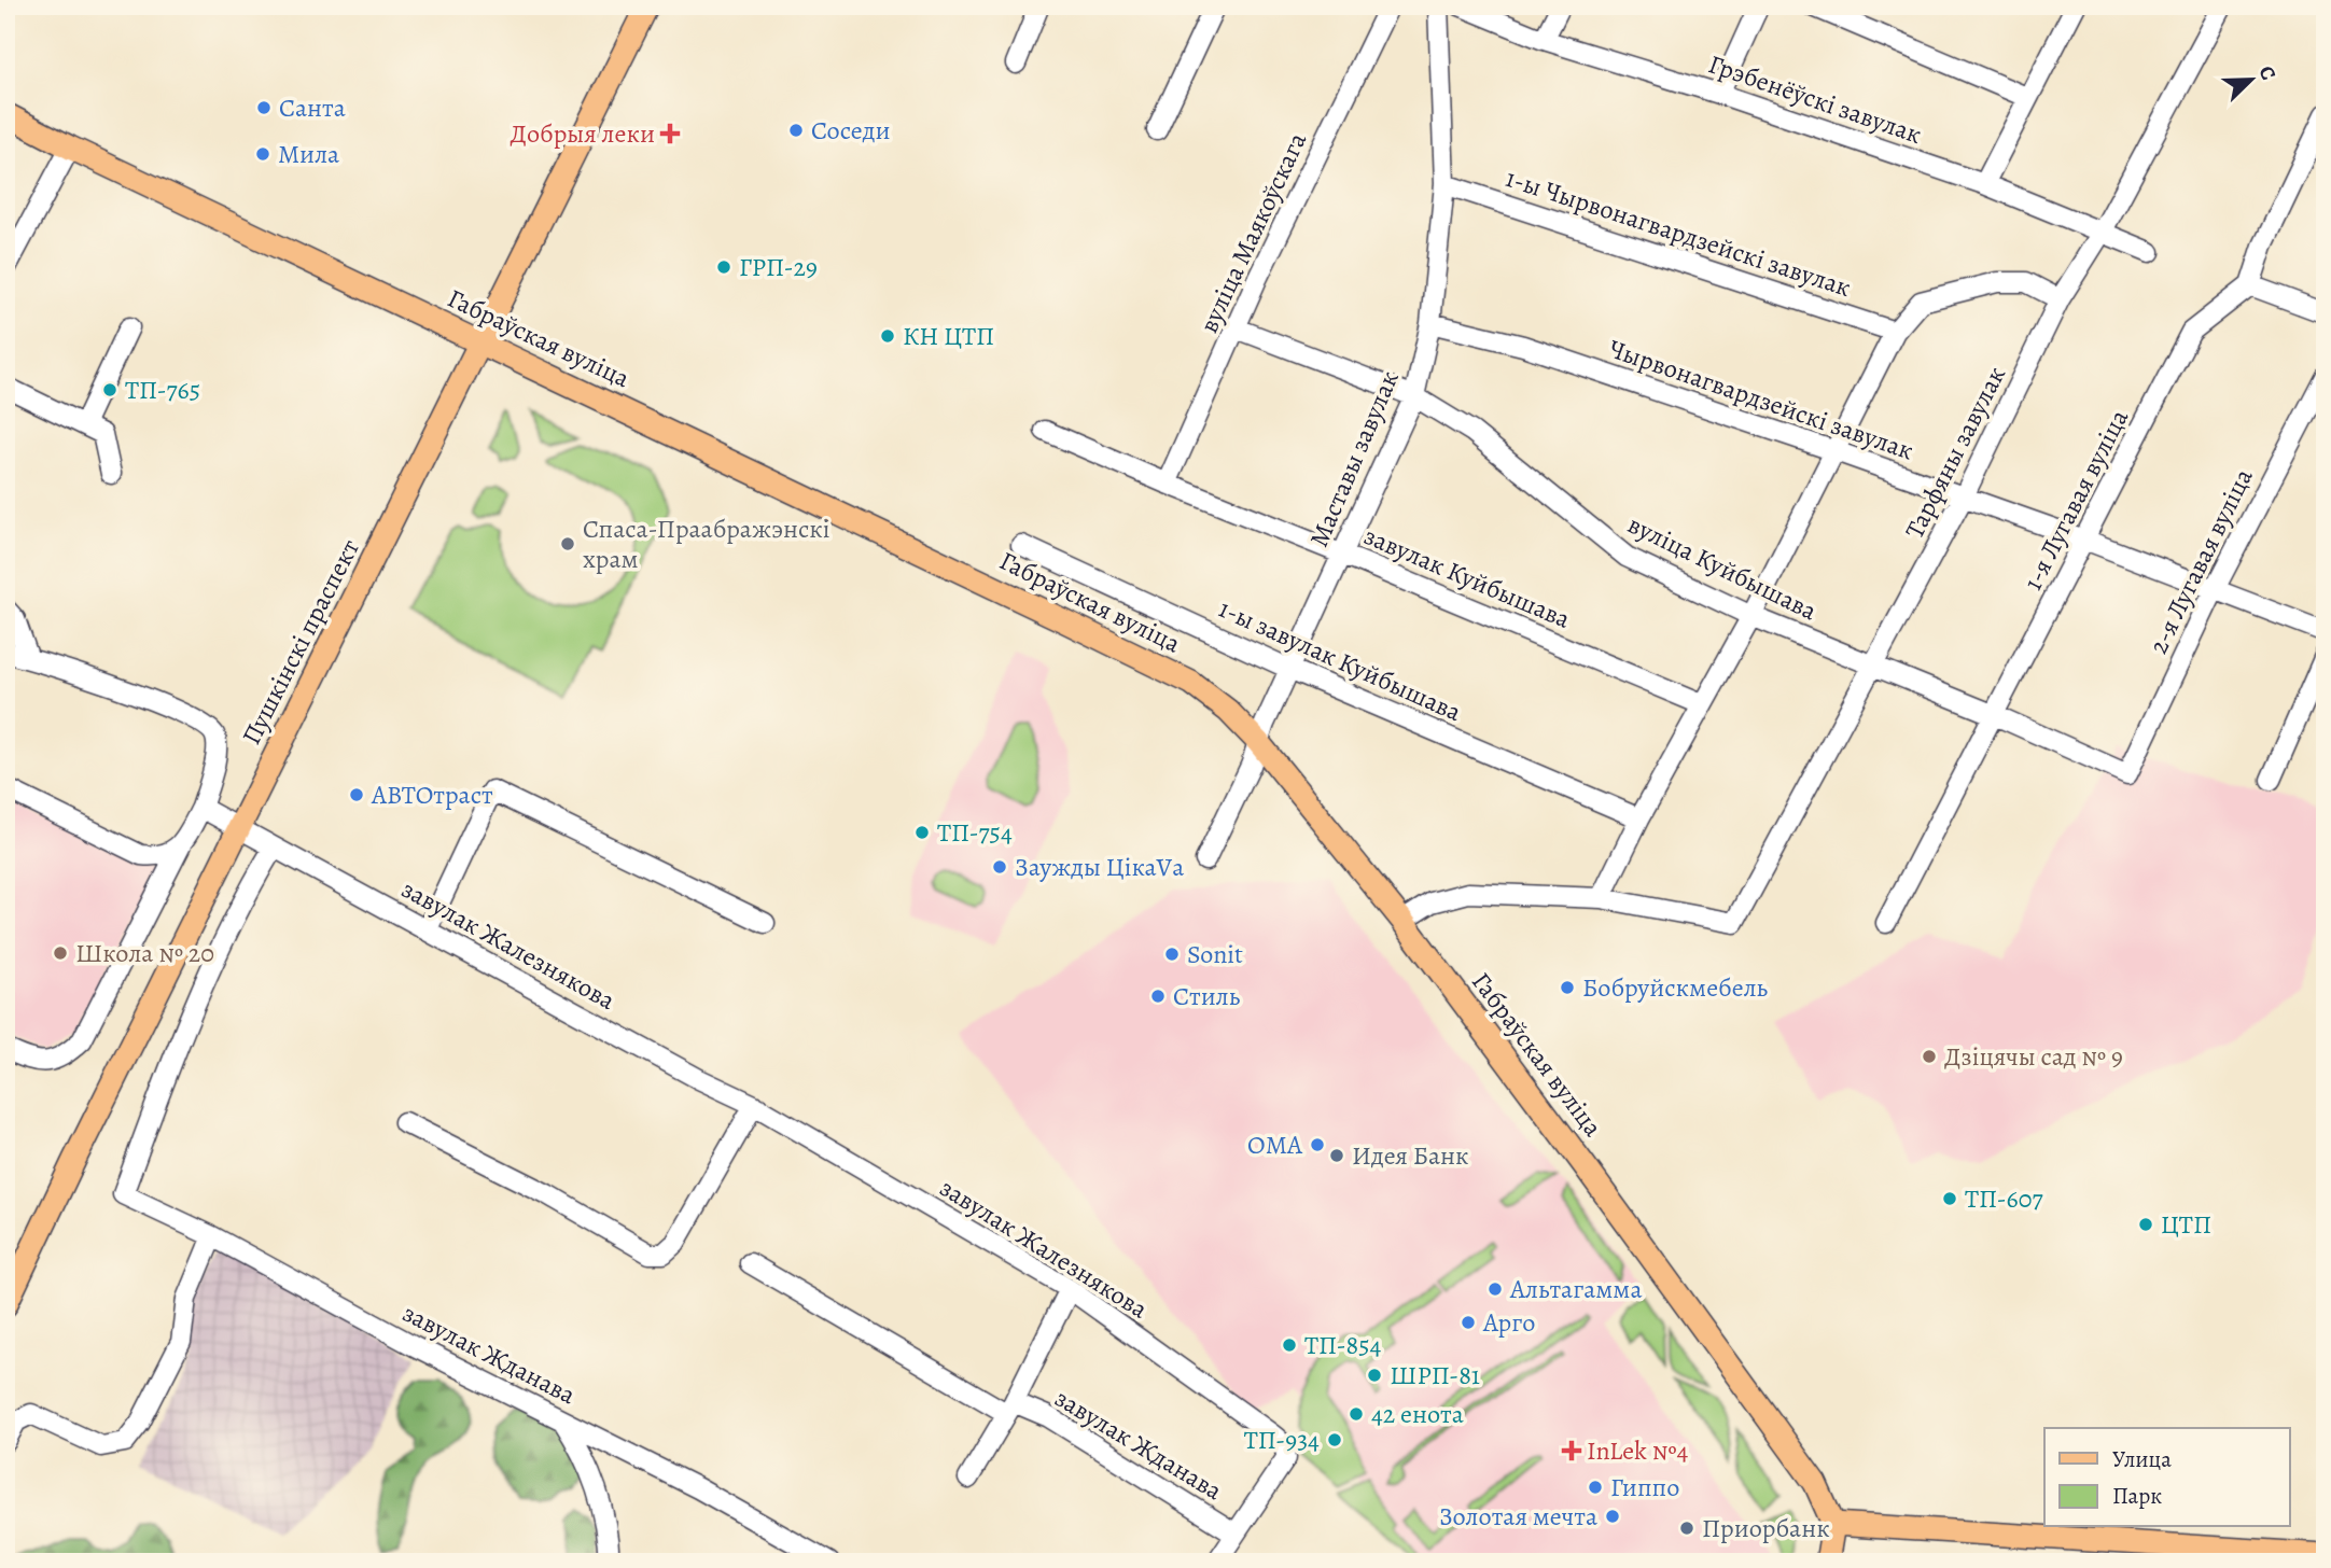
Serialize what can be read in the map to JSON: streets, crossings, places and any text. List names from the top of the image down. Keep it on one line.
{"streets":{"main road":["Габраўская вуліца","Пушкінскі праспект"],"street":["Грэбенёўскі завулак","вуліца Маякоўскага","1-ы Чырвонагвардзейскі завулак","Чырвонагвардзейскі завулак","Тарфяны завулак","Маставы завулак","1-я Лугавая вуліца","2-я Лугавая вуліца","вуліца Куйбышава","завулак Куйбышава","1-ы завулак Куйбышава","завулак Жалезнякова","завулак Жданава"]},"crossings":[["Грэбенёўскі завулак","Тарфяны завулак"],["вуліца Маякоўскага","вуліца Куйбышава"],["вуліца Маякоўскага","завулак Куйбышава"],["1-ы Чырвонагвардзейскі завулак","Маставы завулак"],["Габраўская вуліца","Маставы завулак"],["Габраўская вуліца","Пушкінскі праспект"],["Чырвонагвардзейскі завулак","Тарфяны завулак"],["Чырвонагвардзейскі завулак","Маставы завулак"],["Чырвонагвардзейскі завулак","1-я Лугавая вуліца"],["Чырвонагвардзейскі завулак","2-я Лугавая вуліца"],["Тарфяны завулак","вуліца Куйбышава"],["Маставы завулак","вуліца Куйбышава"],["Маставы завулак","завулак Куйбышава"],["Маставы завулак","1-ы завулак Куйбышава"],["1-я Лугавая вуліца","вуліца Куйбышава"],["2-я Лугавая вуліца","вуліца Куйбышава"],["Пушкінскі праспект","завулак Жалезнякова"],["завулак Жалезнякова","завулак Жданава"]],"places":{"other":["Санта","Соседи","Мила","ГРП-29","КН ЦТП","ТП-765","Спаса-Праабражэнскі храм","АВТОтраст","ТП-754","Заужды ЦікаVа","Школа № 20","Sonit","Бобруйскмебель","Стиль","Дзіцячы сад № 9","ОМА","Идея Банк","ТП-607","ЦТП","Альтагамма","Арго","ТП-854","ШРП-81","42 енота","ТП-934","Гиппо","Золотая мечта","Приорбанк"],"health":["Добрыя леки","InLek №4"]},"legend":["Улица","Парк"],"north":"top right"}
